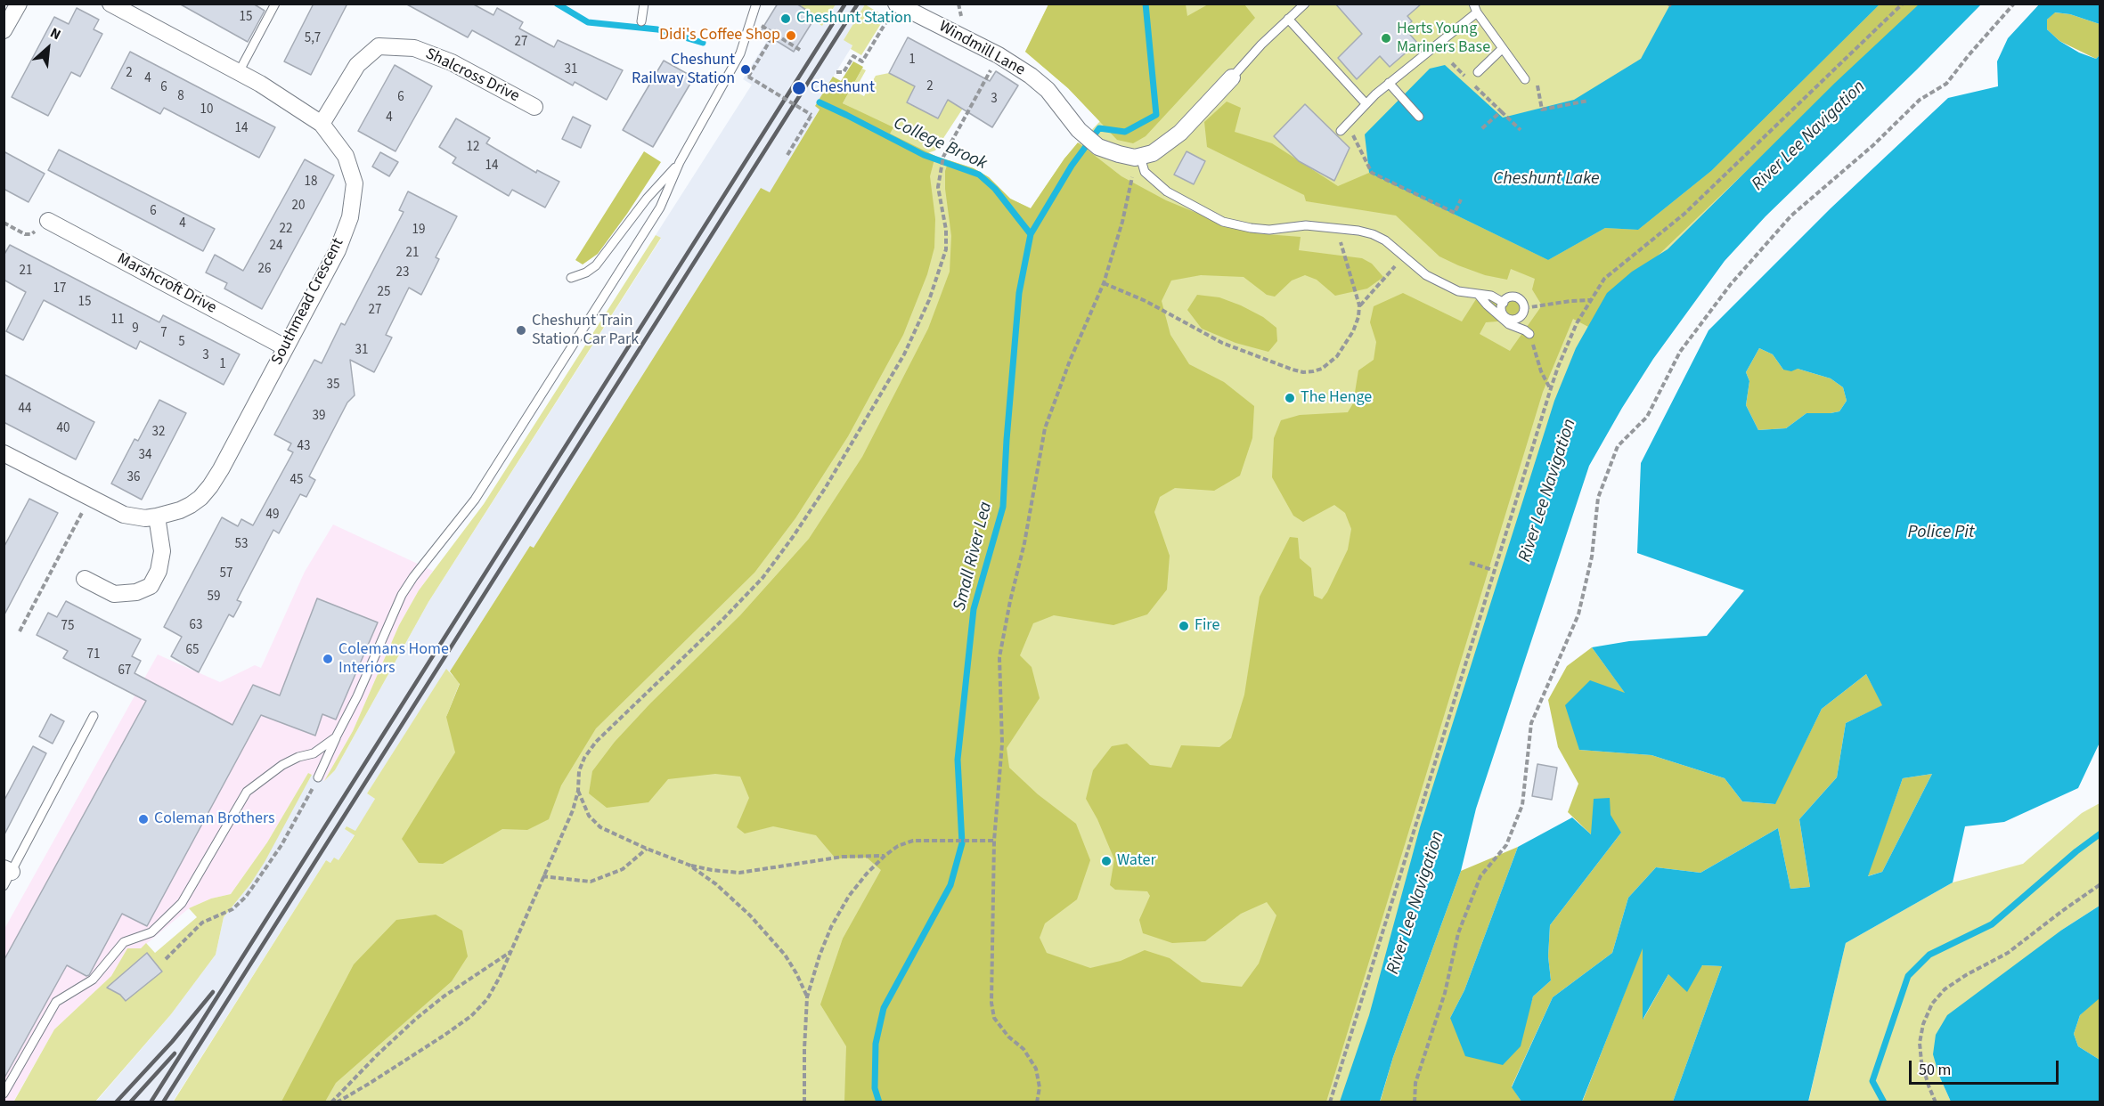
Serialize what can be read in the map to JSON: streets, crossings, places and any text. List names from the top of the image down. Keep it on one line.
{"streets":{"street":["Windmill Lane","Shalcross Drive","Marshcroft Drive","Southmead Crescent"]},"crossings":[["Shalcross Drive","Southmead Crescent"],["Marshcroft Drive","Southmead Crescent"]],"water":["River Lee Navigation","College Brook","Cheshunt Lake","Police Pit","Small River Lea"],"places":["Cheshunt Station","Didi's Coffee Shop","Herts Young Mariners Base","Cheshunt Railway Station","Cheshunt","Cheshunt Train Station Car Park","The Henge","Fire","Colemans Home Interiors","Coleman Brothers","Water"],"house_numbers":["15","5,7","27","1","31","2","4","2","6","8","6","3","10","4","14","12","14","18","20","6","4","22","19","24","21","26","21","23","17","25","15","27","11","9","7","5","31","3","1","35","44","39","40","32","43","34","36","45","49","53","57","59","63","75","65","71","67"],"scale_bar":"50 m","north":"top right"}
